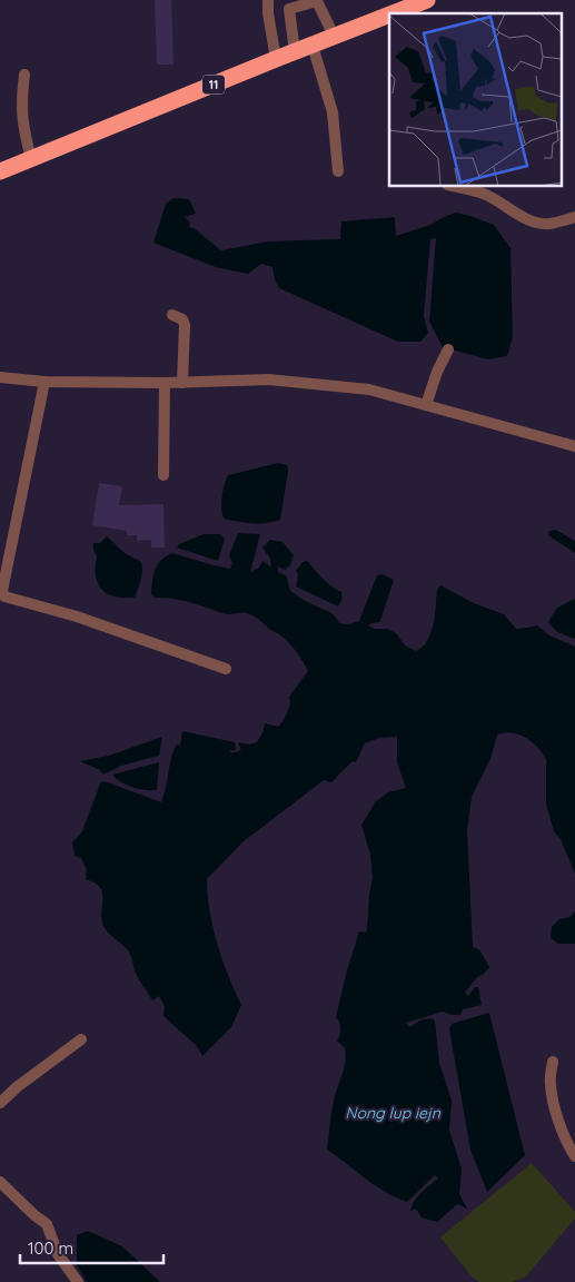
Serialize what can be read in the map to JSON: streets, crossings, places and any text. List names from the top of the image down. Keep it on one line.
{"streets":{"highway":["11"]},"water":["Nong lup iejn"],"scale_bar":"100 m"}
